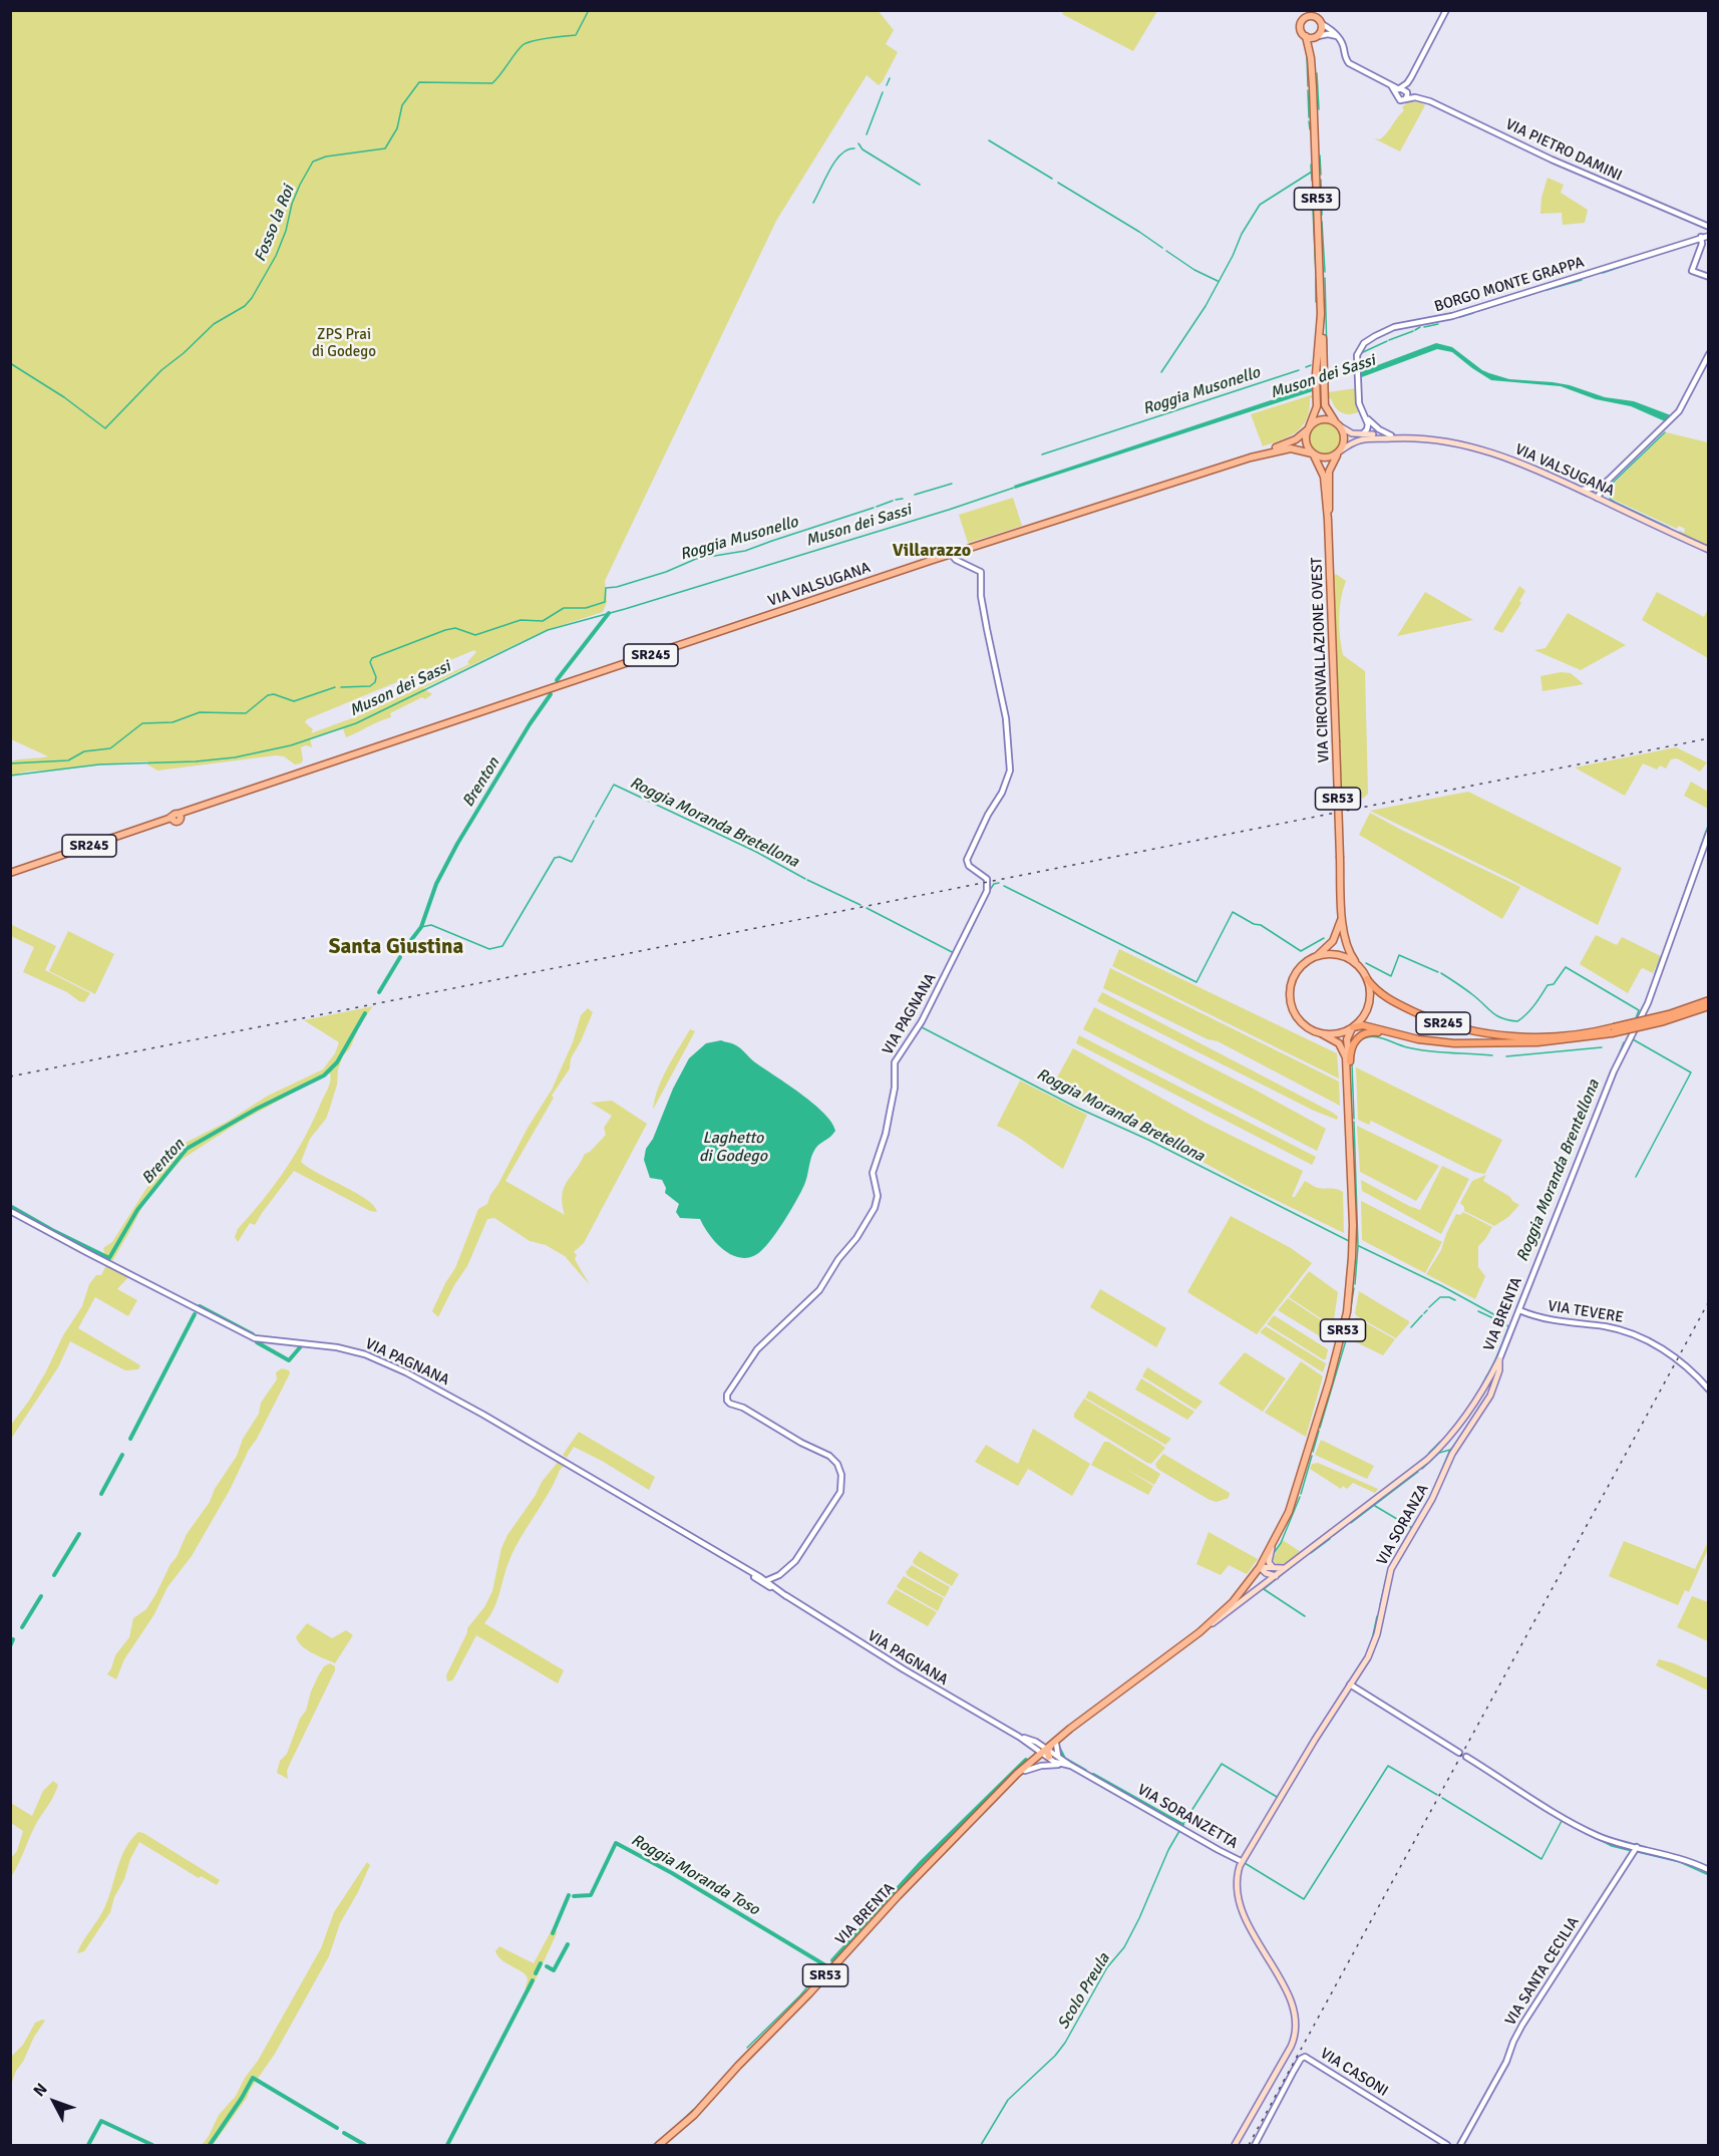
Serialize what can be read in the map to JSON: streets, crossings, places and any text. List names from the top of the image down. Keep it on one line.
{"streets":{"highway":["SR245"],"main road":["SR53","VIA VALSUGANA","VIA CIRCONVALLAZIONE OVEST","VIA BRENTA","VIA SORANZA","VIA SORANZETTA"],"street":["VIA PIETRO DAMINI","BORGO MONTE GRAPPA","VIA PAGNANA","VIA TEVERE","VIA SANTA CECILIA","VIA CASONI"]},"crossings":[["VIA PIETRO DAMINI","BORGO MONTE GRAPPA"],["VIA VALSUGANA","SR245"],["VIA VALSUGANA","VIA CIRCONVALLAZIONE OVEST"],["VIA VALSUGANA","VIA PAGNANA"],["SR245","VIA CIRCONVALLAZIONE OVEST"],["VIA CIRCONVALLAZIONE OVEST","VIA BRENTA"],["VIA PAGNANA","VIA BRENTA"],["VIA PAGNANA","VIA SORANZETTA"],["VIA TEVERE","VIA BRENTA"],["VIA BRENTA","VIA SORANZA"],["VIA BRENTA","VIA SORANZETTA"],["VIA SORANZA","VIA SORANZETTA"]],"districts":["Villarazzo","Santa Giustina"],"water":["Fosso la Roi","Muson dei Sassi","Roggia Musonello","Brenton","Roggia Moranda Bretellona","Laghetto di Godego","Roggia Moranda Brentellona","Roggia Moranda Toso","Scolo Preula"],"parks":["ZPS Prai di Godego"],"north":"top left"}
